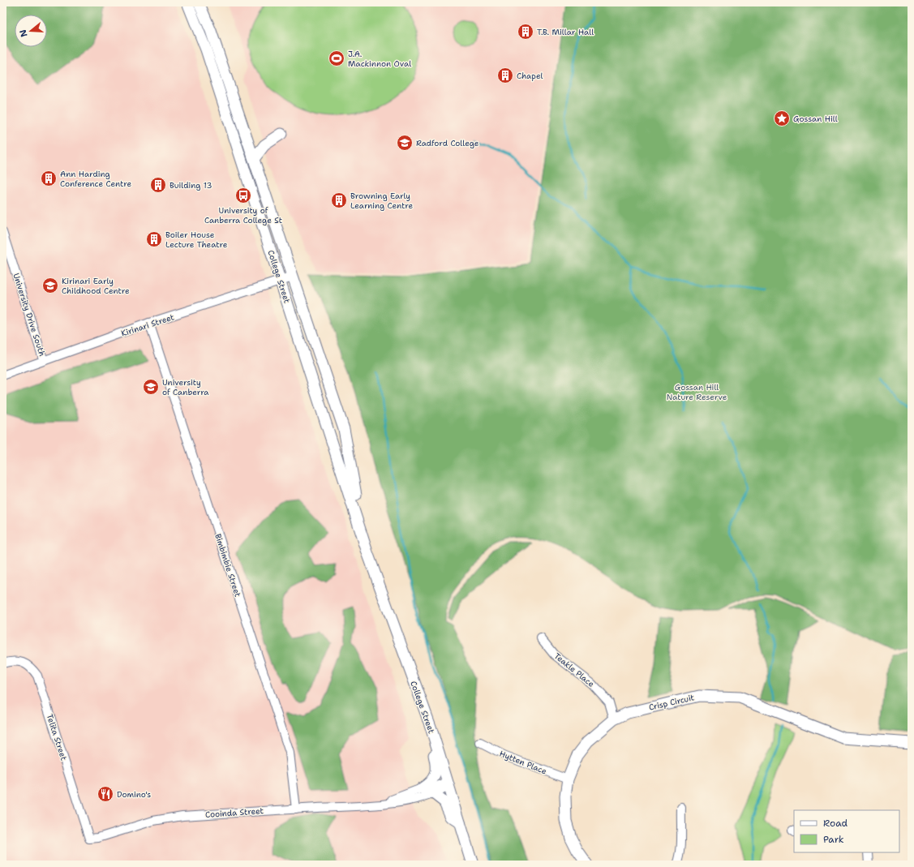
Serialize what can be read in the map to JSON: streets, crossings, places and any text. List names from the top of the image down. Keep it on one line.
{"streets":{"street":["College Street","University Drive South","Kirinari Street","Bimbimbie Street","Teakle Place","Crisp Circuit","Telita Street","Hytten Place","Cooinda Street"]},"crossings":[["College Street","Kirinari Street"],["College Street","Cooinda Street"],["University Drive South","Kirinari Street"],["Kirinari Street","Bimbimbie Street"],["Bimbimbie Street","Cooinda Street"],["Teakle Place","Crisp Circuit"],["Crisp Circuit","Hytten Place"],["Telita Street","Cooinda Street"]],"parks":["Gossan Hill Nature Reserve"],"places":{"building":["T.B. Millar Hall","Chapel","Ann Harding Conference Centre","Building 13","Browning Early Learning Centre","Boiler House Lecture Theatre"],"sports":["J.A. Mackinnon Oval"],"place":["Gossan Hill"],"school or university":["Radford College","Kirinari Early Childhood Centre","University of Canberra"],"bus stop":["University of Canberra College St"],"restaurant":["Domino's"]},"legend":["Road","Park"],"north":"left"}
